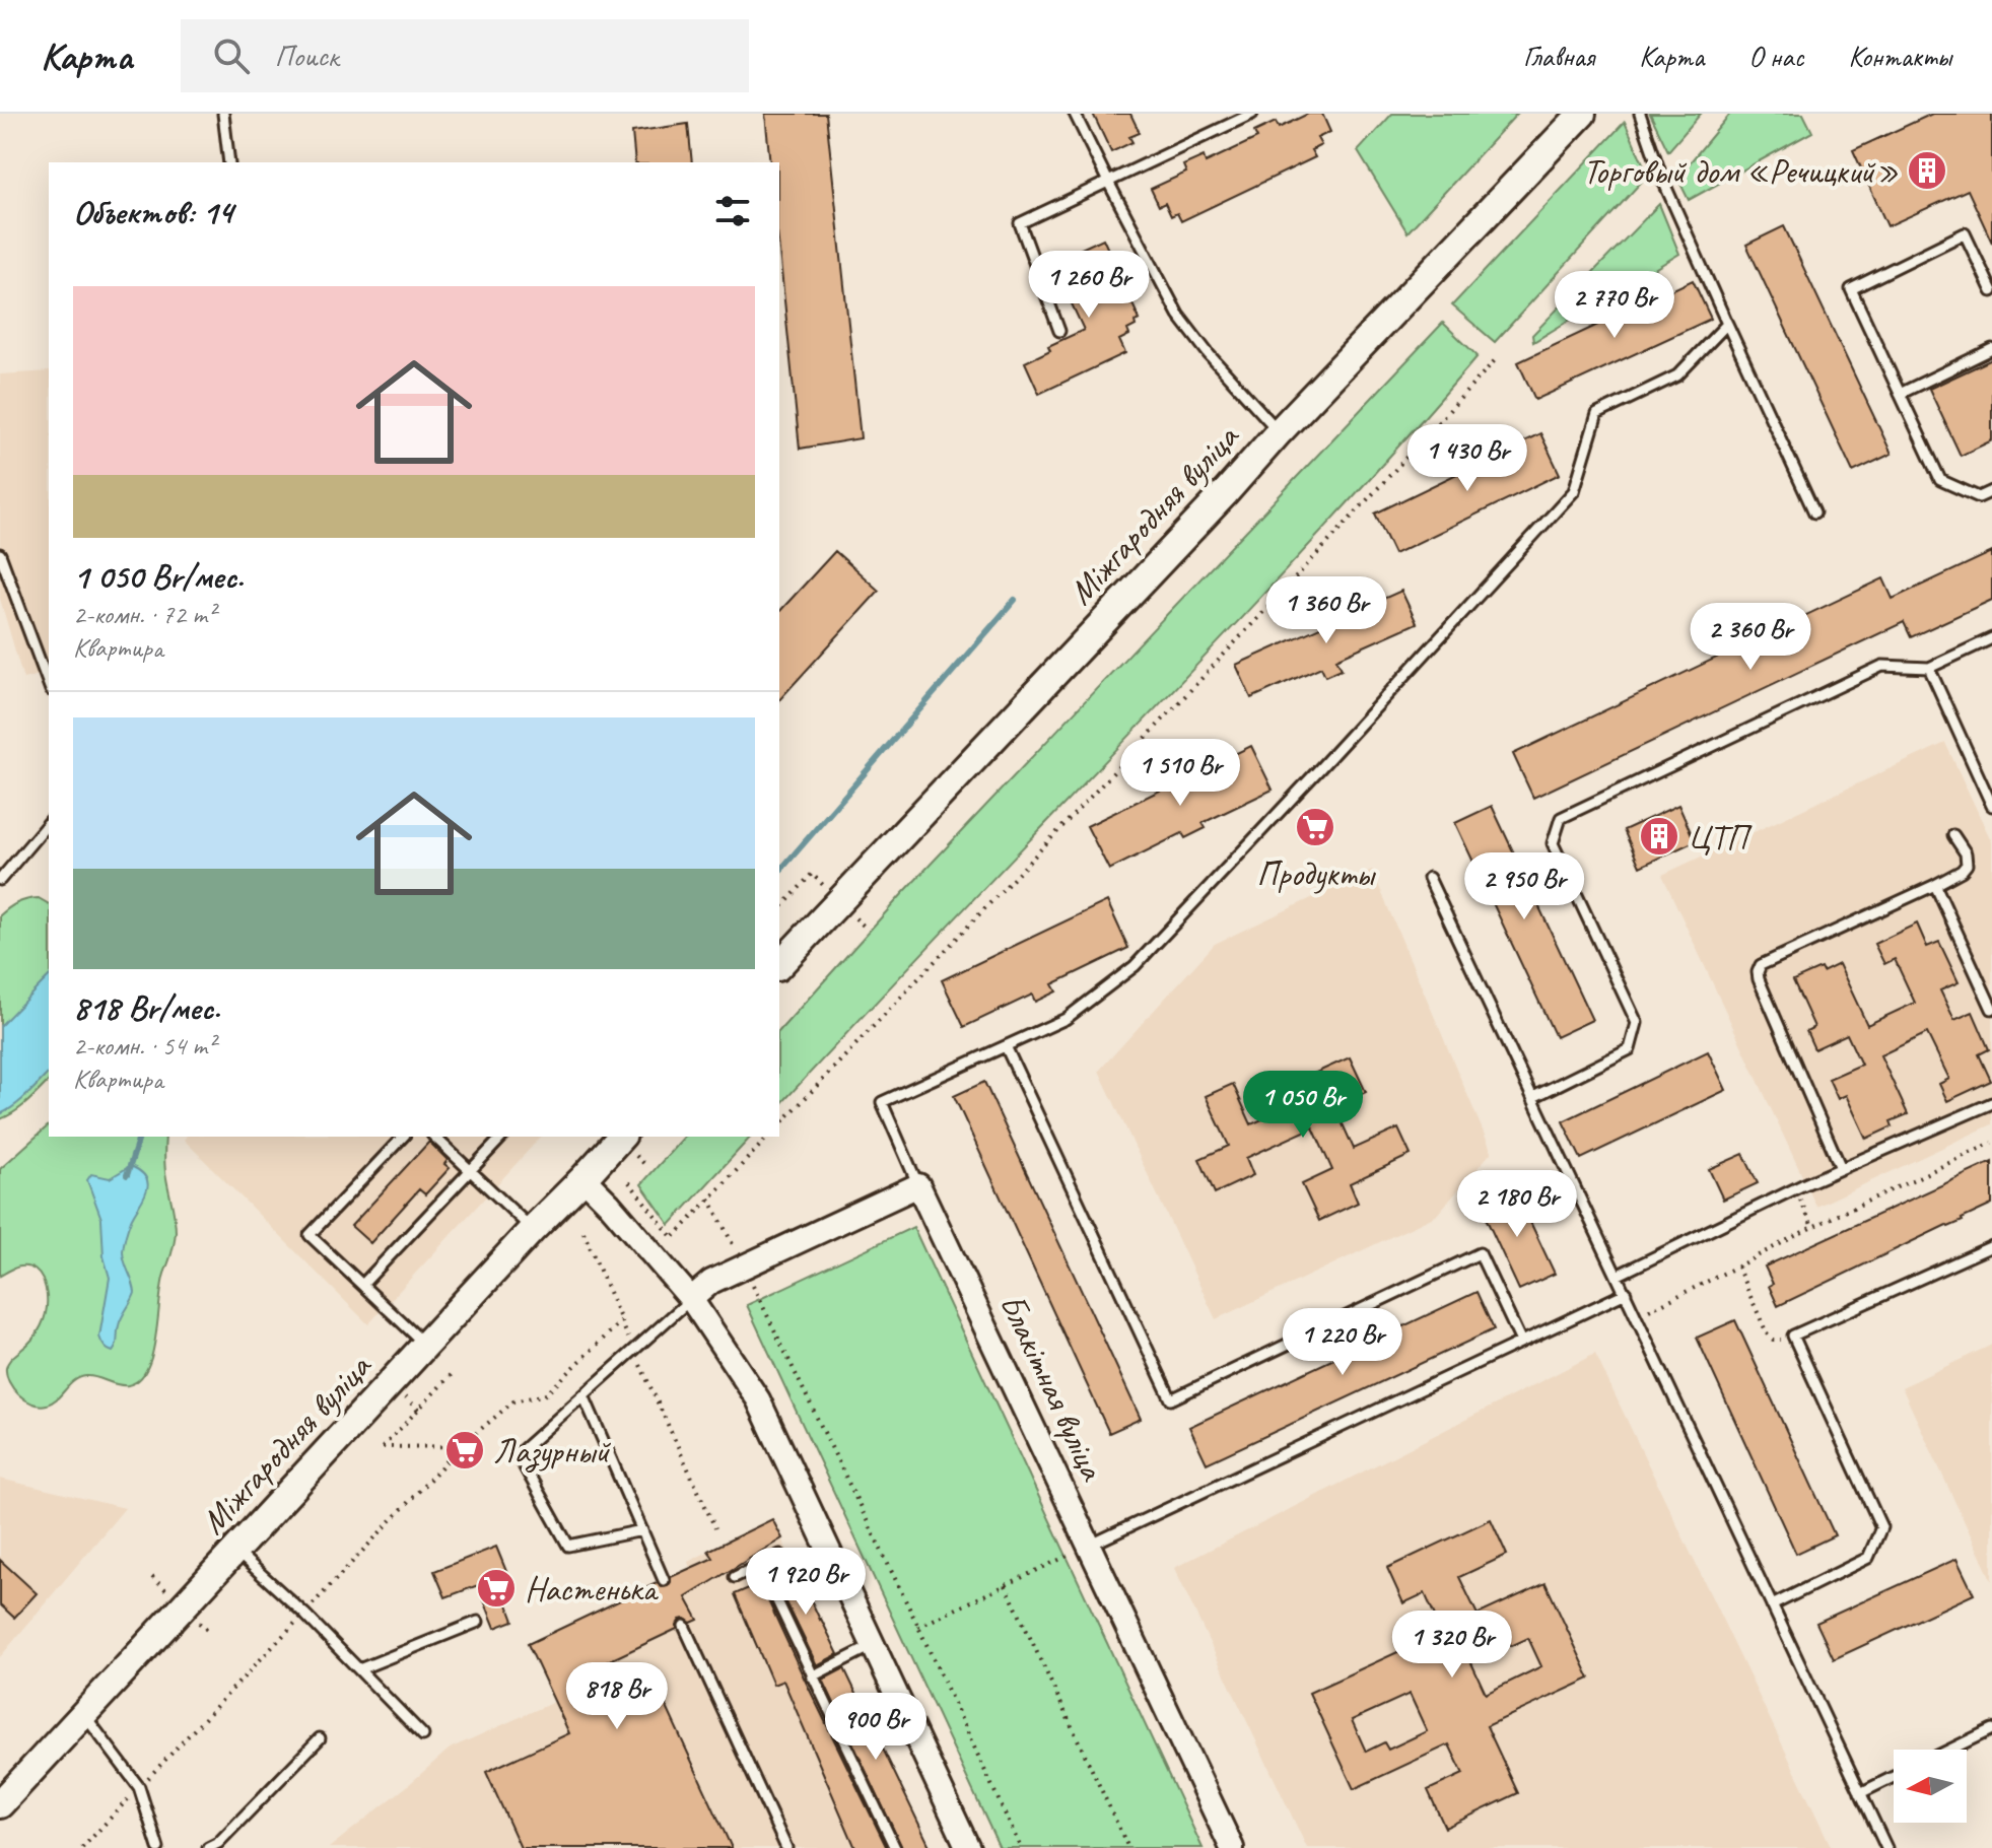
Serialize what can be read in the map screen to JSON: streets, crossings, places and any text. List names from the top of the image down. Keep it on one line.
{"streets":{"main road":["Міжгародняя вуліца"],"street":["Блакітная вуліца"]},"places":{"building":["Торговый дом «Речицкий»","ЦТП"],"supermarket":["Продукты","Лазурный","Настенька"]},"north":"left","page":{"header":"Карта","search":"Поиск","nav":["Главная","Карта","О нас","Контакты"],"heading":"Объектов: 14","price":["1 260 Br","2 770 Br","1 430 Br","1 360 Br","2 360 Br","1 510 Br","2 950 Br","1 050 Br","2 180 Br","1 220 Br","1 920 Br","1 320 Br","818 Br","900 Br"],"list":[{"name":"1 050 Br/мес.","note":"2-комн. · 72 m² · Квартира"},{"name":"818 Br/мес.","note":"2-комн. · 54 m² · Квартира"}]}}
